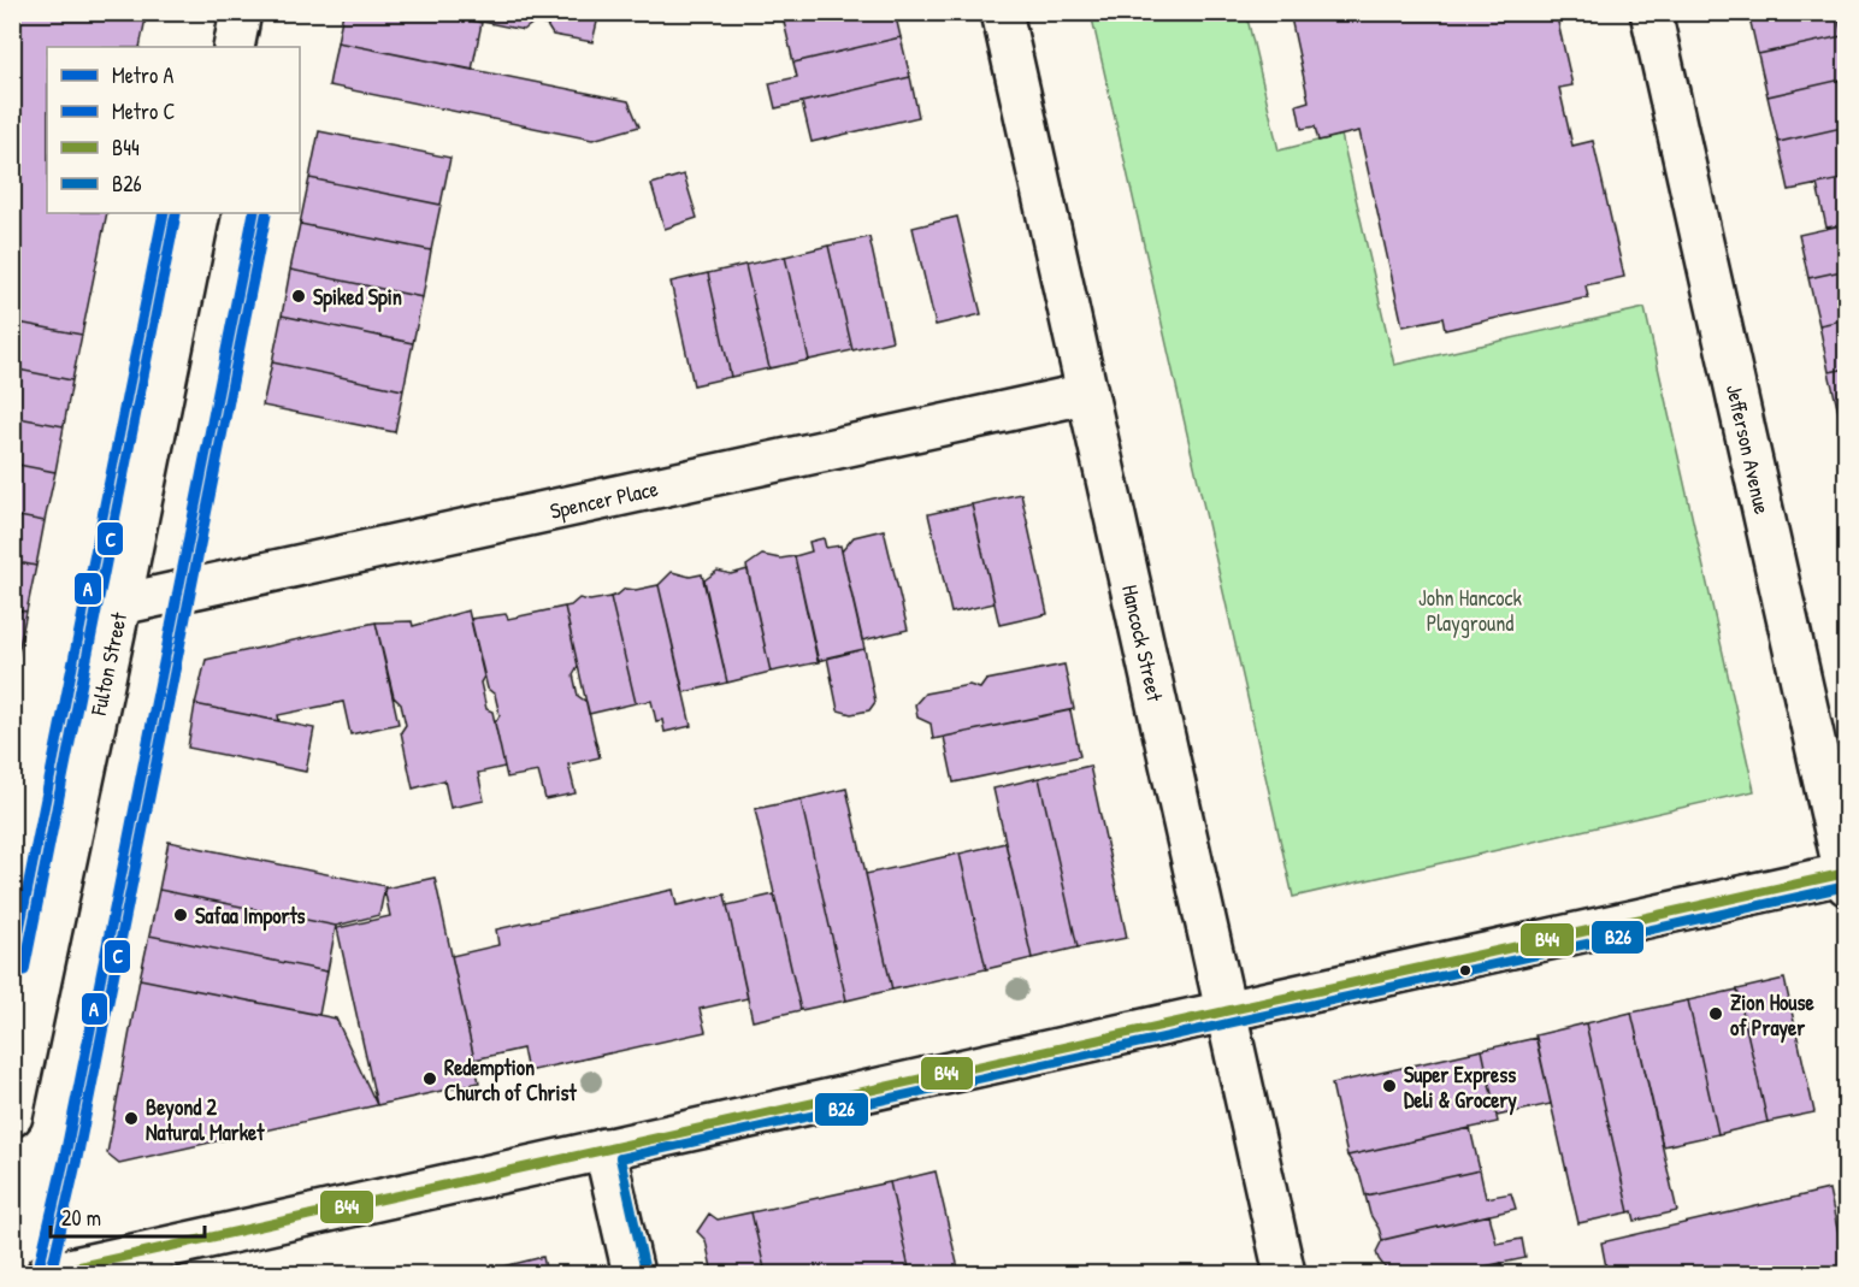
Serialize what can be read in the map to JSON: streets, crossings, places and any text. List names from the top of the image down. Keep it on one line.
{"streets":{"street":["Jefferson Avenue","Spencer Place","Hancock Street","Fulton Street"]},"crossings":[["Spencer Place","Hancock Street"],["Spencer Place","Fulton Street"]],"parks":["John Hancock Playground"],"places":["Spiked Spin","Safaa Imports","Zion House of Prayer","Redemption Church of Christ","Super Express Deli & Grocery","Beyond 2 Natural Market"],"lines":["metro line A","metro line C","transit line B44","transit line B26"],"legend":["Metro A","Metro C","B44","B26"],"scale_bar":"20 m"}
